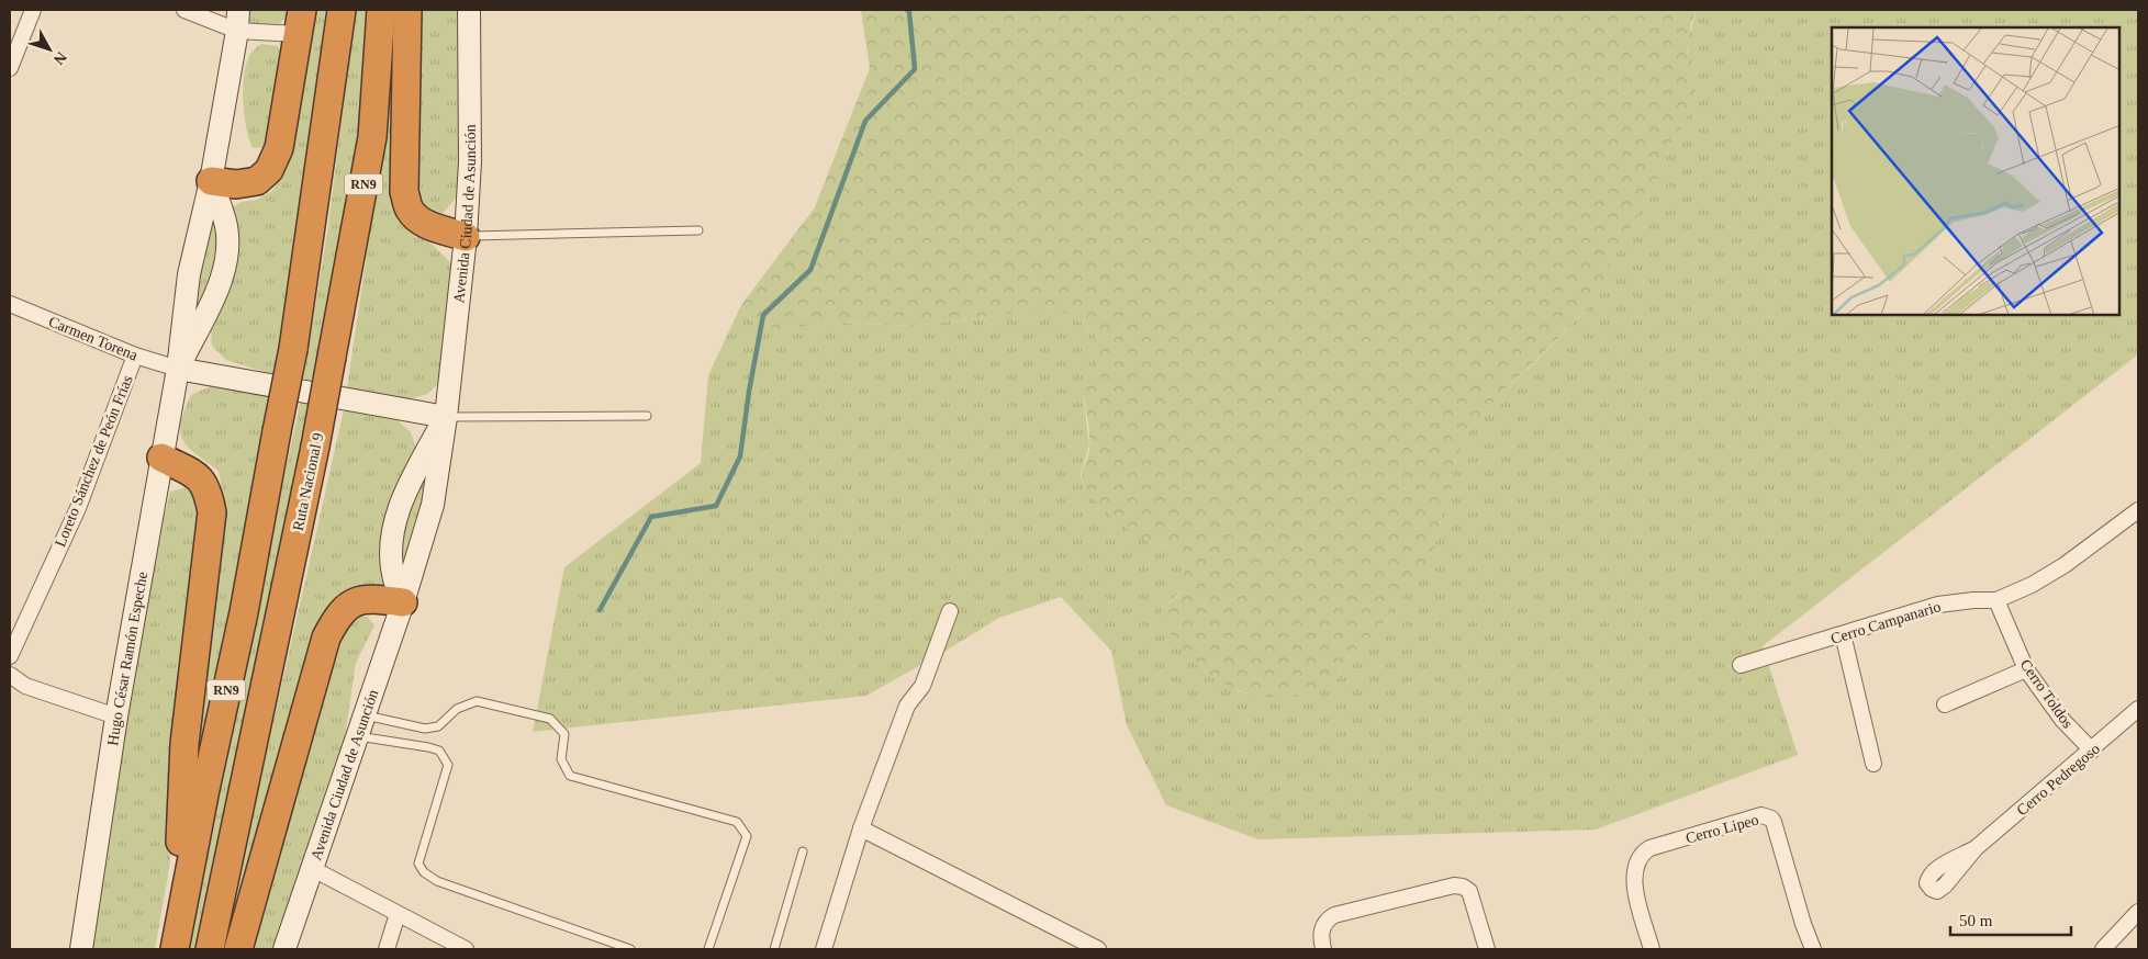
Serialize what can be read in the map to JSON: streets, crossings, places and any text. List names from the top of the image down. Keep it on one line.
{"streets":{"highway":["RN9","Ruta Nacional 9"],"street":["Avenida Ciudad de Asunción","Carmen Torena","Loreto Sánchez de Peón Frías","Cerro Campanario","Hugo César Ramón Espeche","Cerro Toldos","Cerro Pedregoso","Cerro Lipeo"]},"crossings":[["Carmen Torena","Loreto Sánchez de Peón Frías"],["Carmen Torena","Hugo César Ramón Espeche"],["Cerro Campanario","Cerro Toldos"],["Cerro Toldos","Cerro Pedregoso"]],"scale_bar":"50 m","north":"bottom right"}
